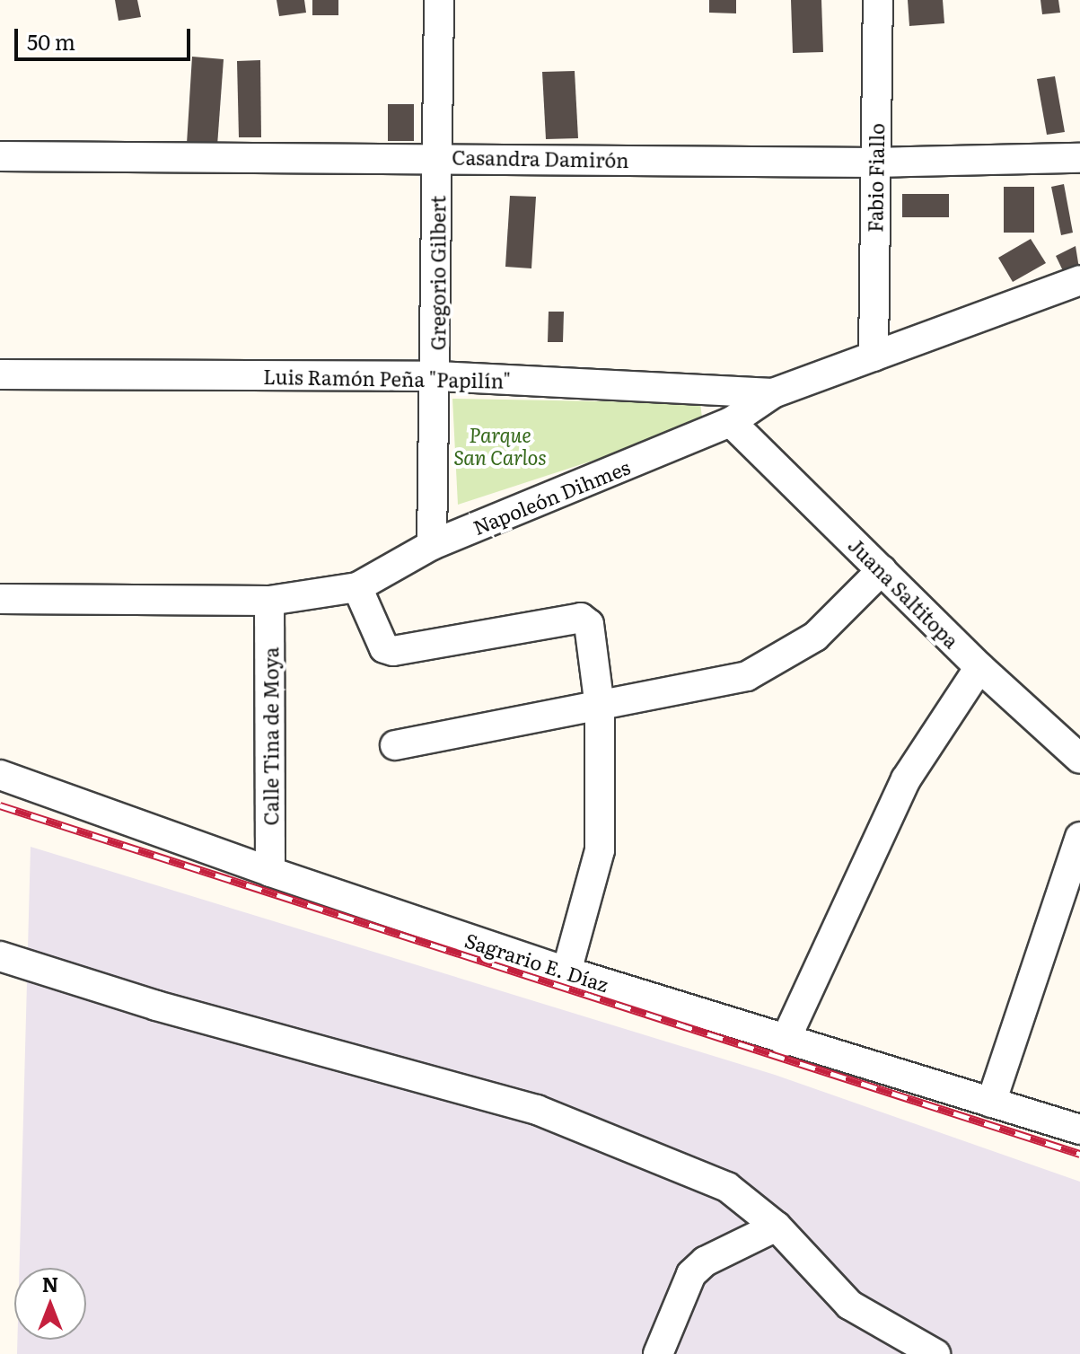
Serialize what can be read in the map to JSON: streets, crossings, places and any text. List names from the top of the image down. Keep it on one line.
{"streets":{"street":["Casandra Damirón","Fabio Fiallo","Gregorio Gilbert","Luis Ramón Peña \"Papilín\"","Napoleón Dihmes","Juana Saltitopa","Calle Tina de Moya","Sagrario E. Díaz"]},"crossings":[["Casandra Damirón","Fabio Fiallo"],["Casandra Damirón","Gregorio Gilbert"],["Fabio Fiallo","Napoleón Dihmes"],["Gregorio Gilbert","Luis Ramón Peña \"Papilín\""],["Gregorio Gilbert","Napoleón Dihmes"],["Luis Ramón Peña \"Papilín\"","Napoleón Dihmes"],["Napoleón Dihmes","Juana Saltitopa"],["Napoleón Dihmes","Calle Tina de Moya"],["Calle Tina de Moya","Sagrario E. Díaz"]],"parks":["Parque San Carlos"],"scale_bar":"50 m","north":"top"}
